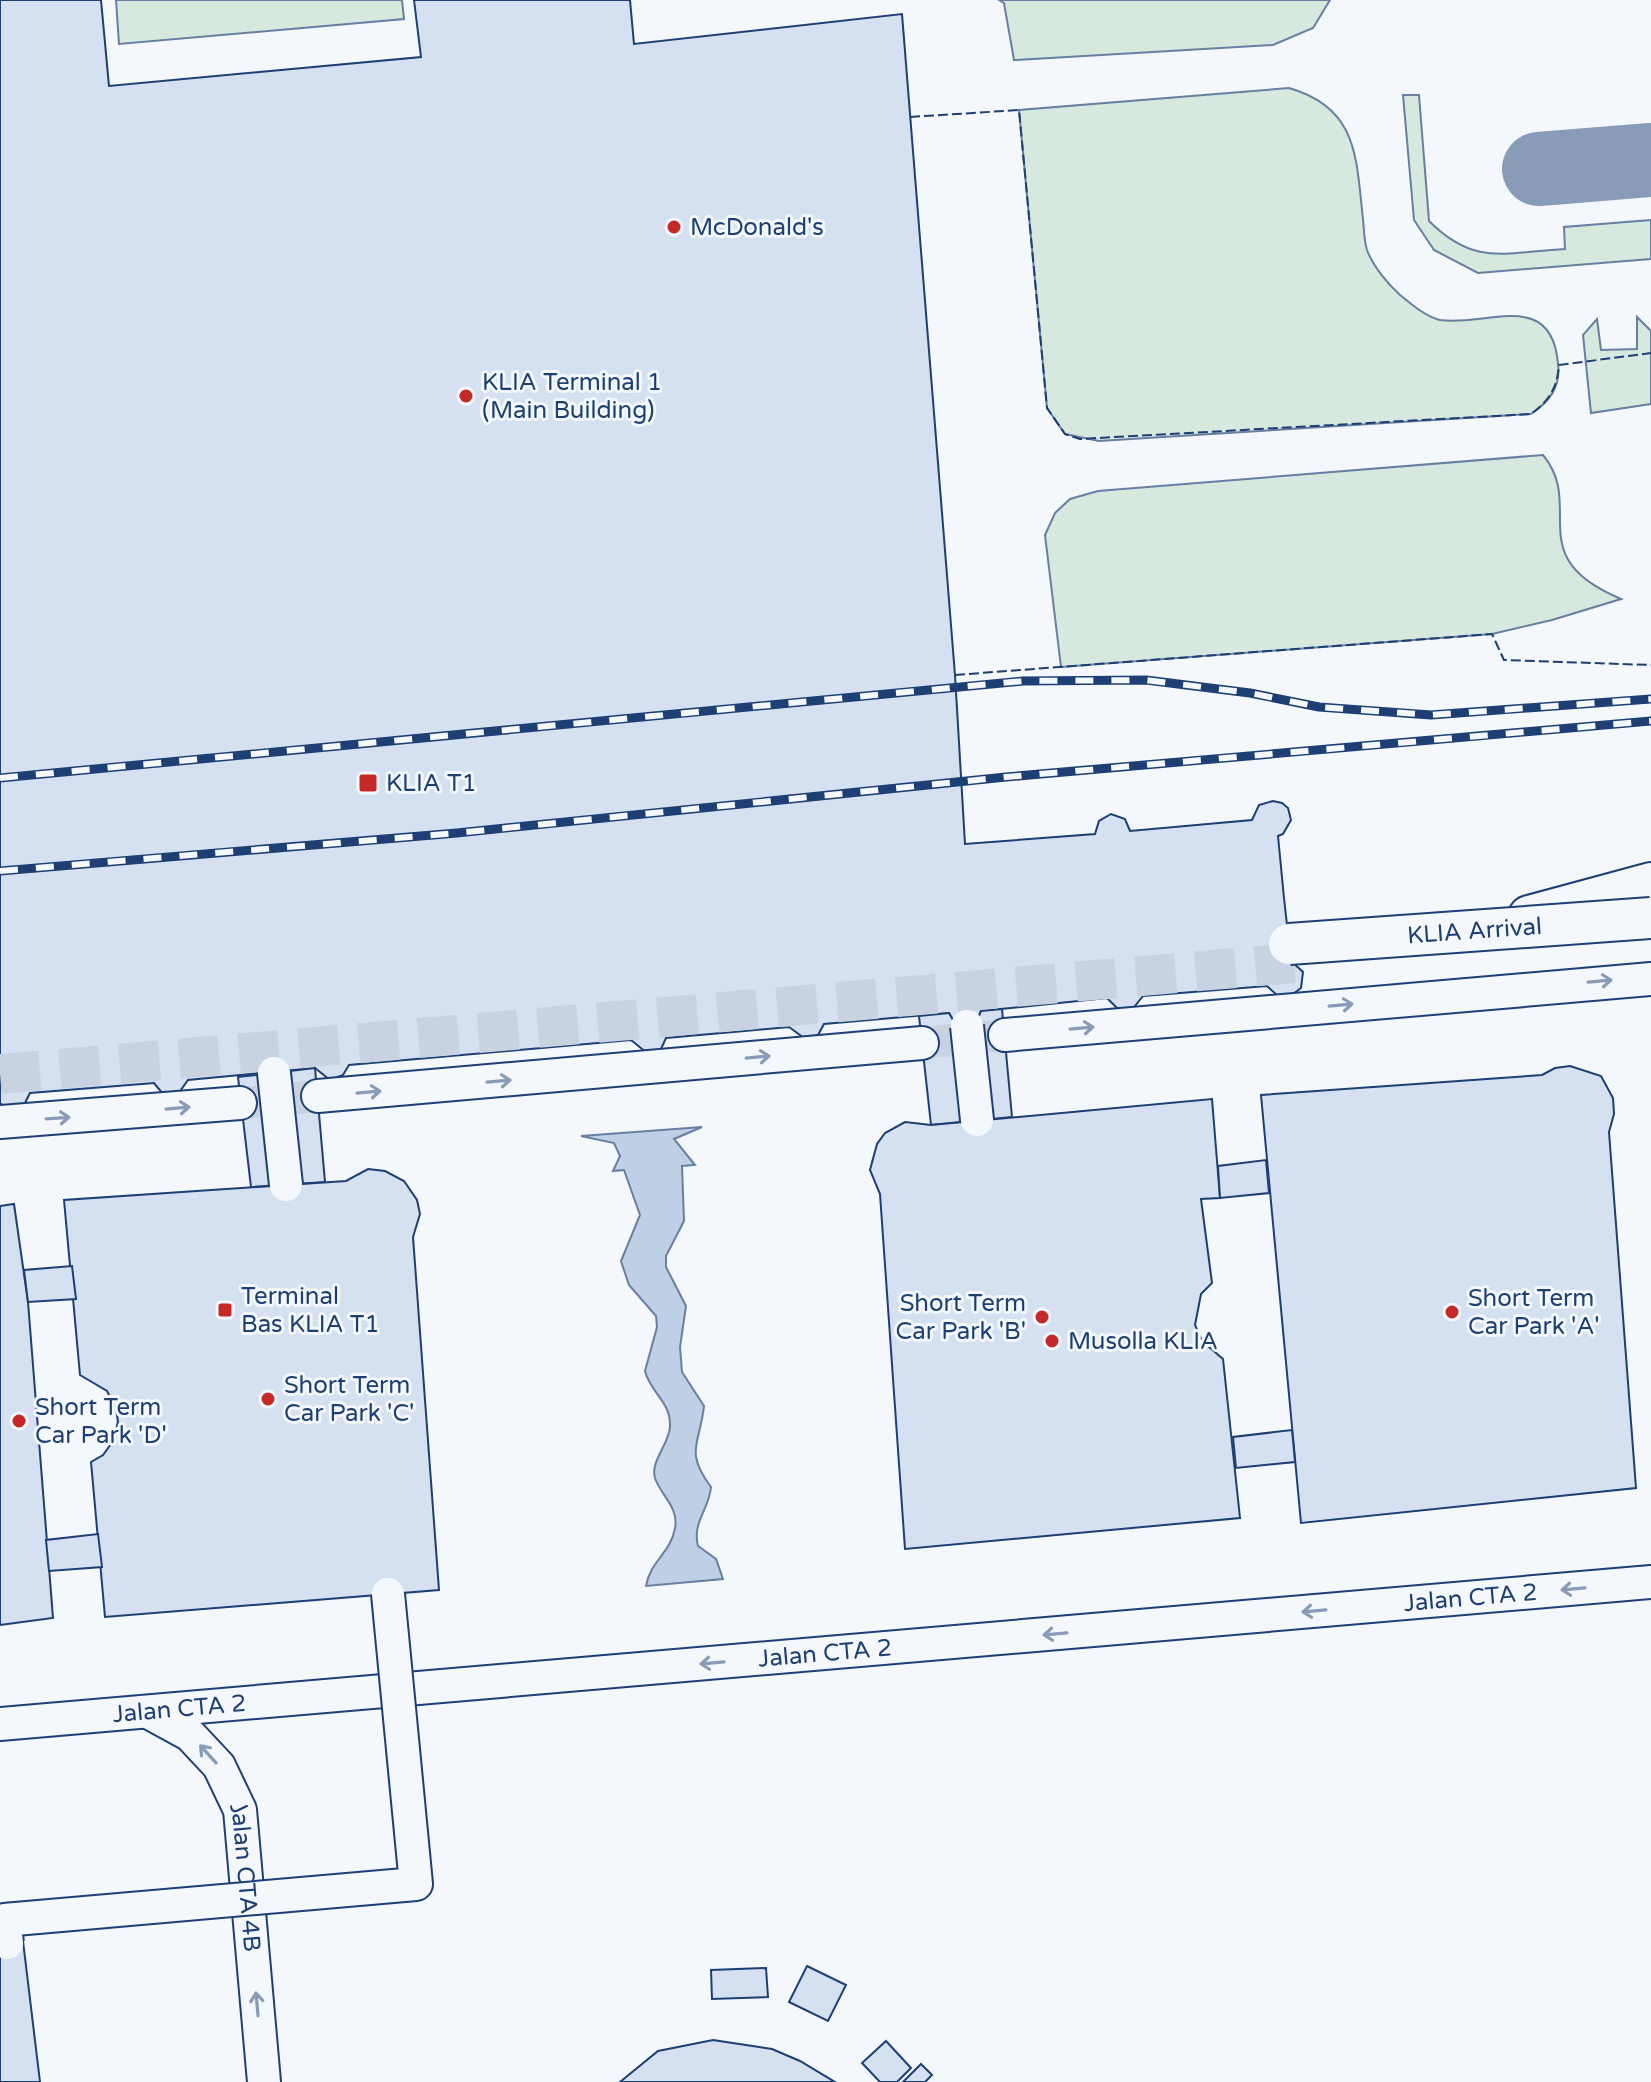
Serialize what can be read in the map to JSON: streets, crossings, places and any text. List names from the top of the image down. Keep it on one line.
{"streets":{"main road":["KLIA Arrival"],"street":["Jalan CTA 2","Jalan CTA 4B"]},"crossings":[["Jalan CTA 2","Jalan CTA 4B"]],"one_way":["Jalan CTA 2","Jalan CTA 4B"],"places":{"other":["McDonald's","KLIA Terminal 1 (Main Building)","Short Term Car Park 'A'","Short Term Car Park 'B'","Musolla KLIA","Short Term Car Park 'C'","Short Term Car Park 'D'"],"transit":["KLIA T1","Terminal Bas KLIA T1"]}}
